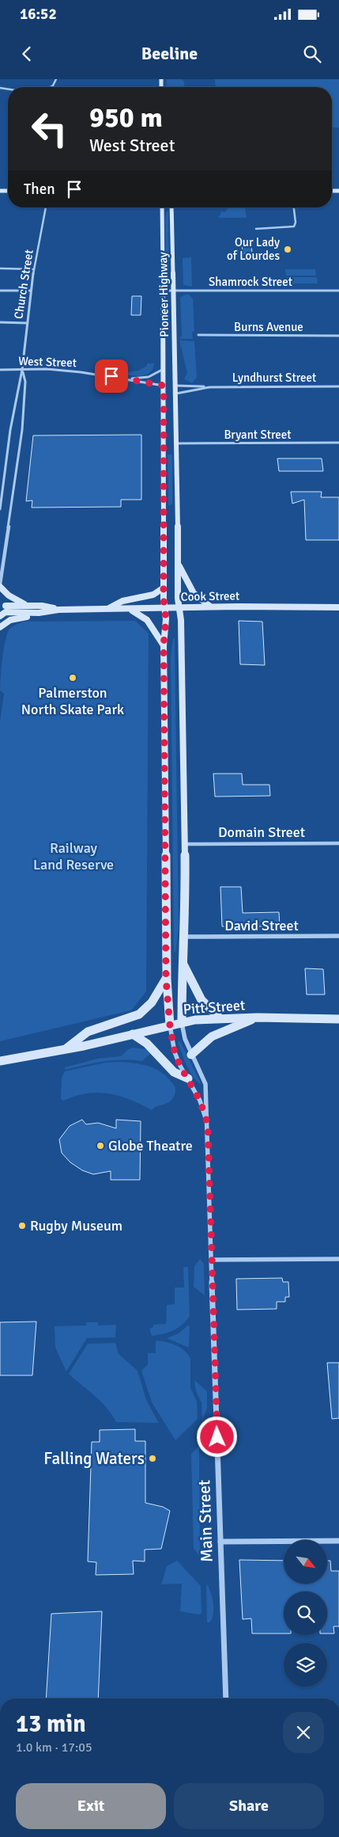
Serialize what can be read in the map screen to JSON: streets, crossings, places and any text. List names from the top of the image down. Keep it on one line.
{"streets":{"main road":["Pioneer Highway","Cook Street","Pitt Street","Main Street"],"street":["Shamrock Street","Church Street","Burns Avenue","West Street","Lyndhurst Street","Bryant Street","Domain Street","David Street"]},"crossings":[["Shamrock Street","Pioneer Highway"],["Church Street","West Street"],["Pioneer Highway","West Street"],["Pioneer Highway","Lyndhurst Street"],["Pioneer Highway","Main Street"],["West Street","Main Street"],["Lyndhurst Street","Main Street"],["Bryant Street","Main Street"],["Cook Street","Main Street"],["Domain Street","Main Street"],["David Street","Main Street"],["Pitt Street","Main Street"]],"parks":["Railway Land Reserve"],"places":["Our Lady of Lourdes","Palmerston North Skate Park","Globe Theatre","Rugby Museum","Falling Waters"],"north":"bottom right","page":{"status":"16:52","header":"Beeline","turn":["950 m","West Street"],"then":"Then","heading":["13 min","1.0 km · 17:05"],"buttons":["Exit","Share"]}}
